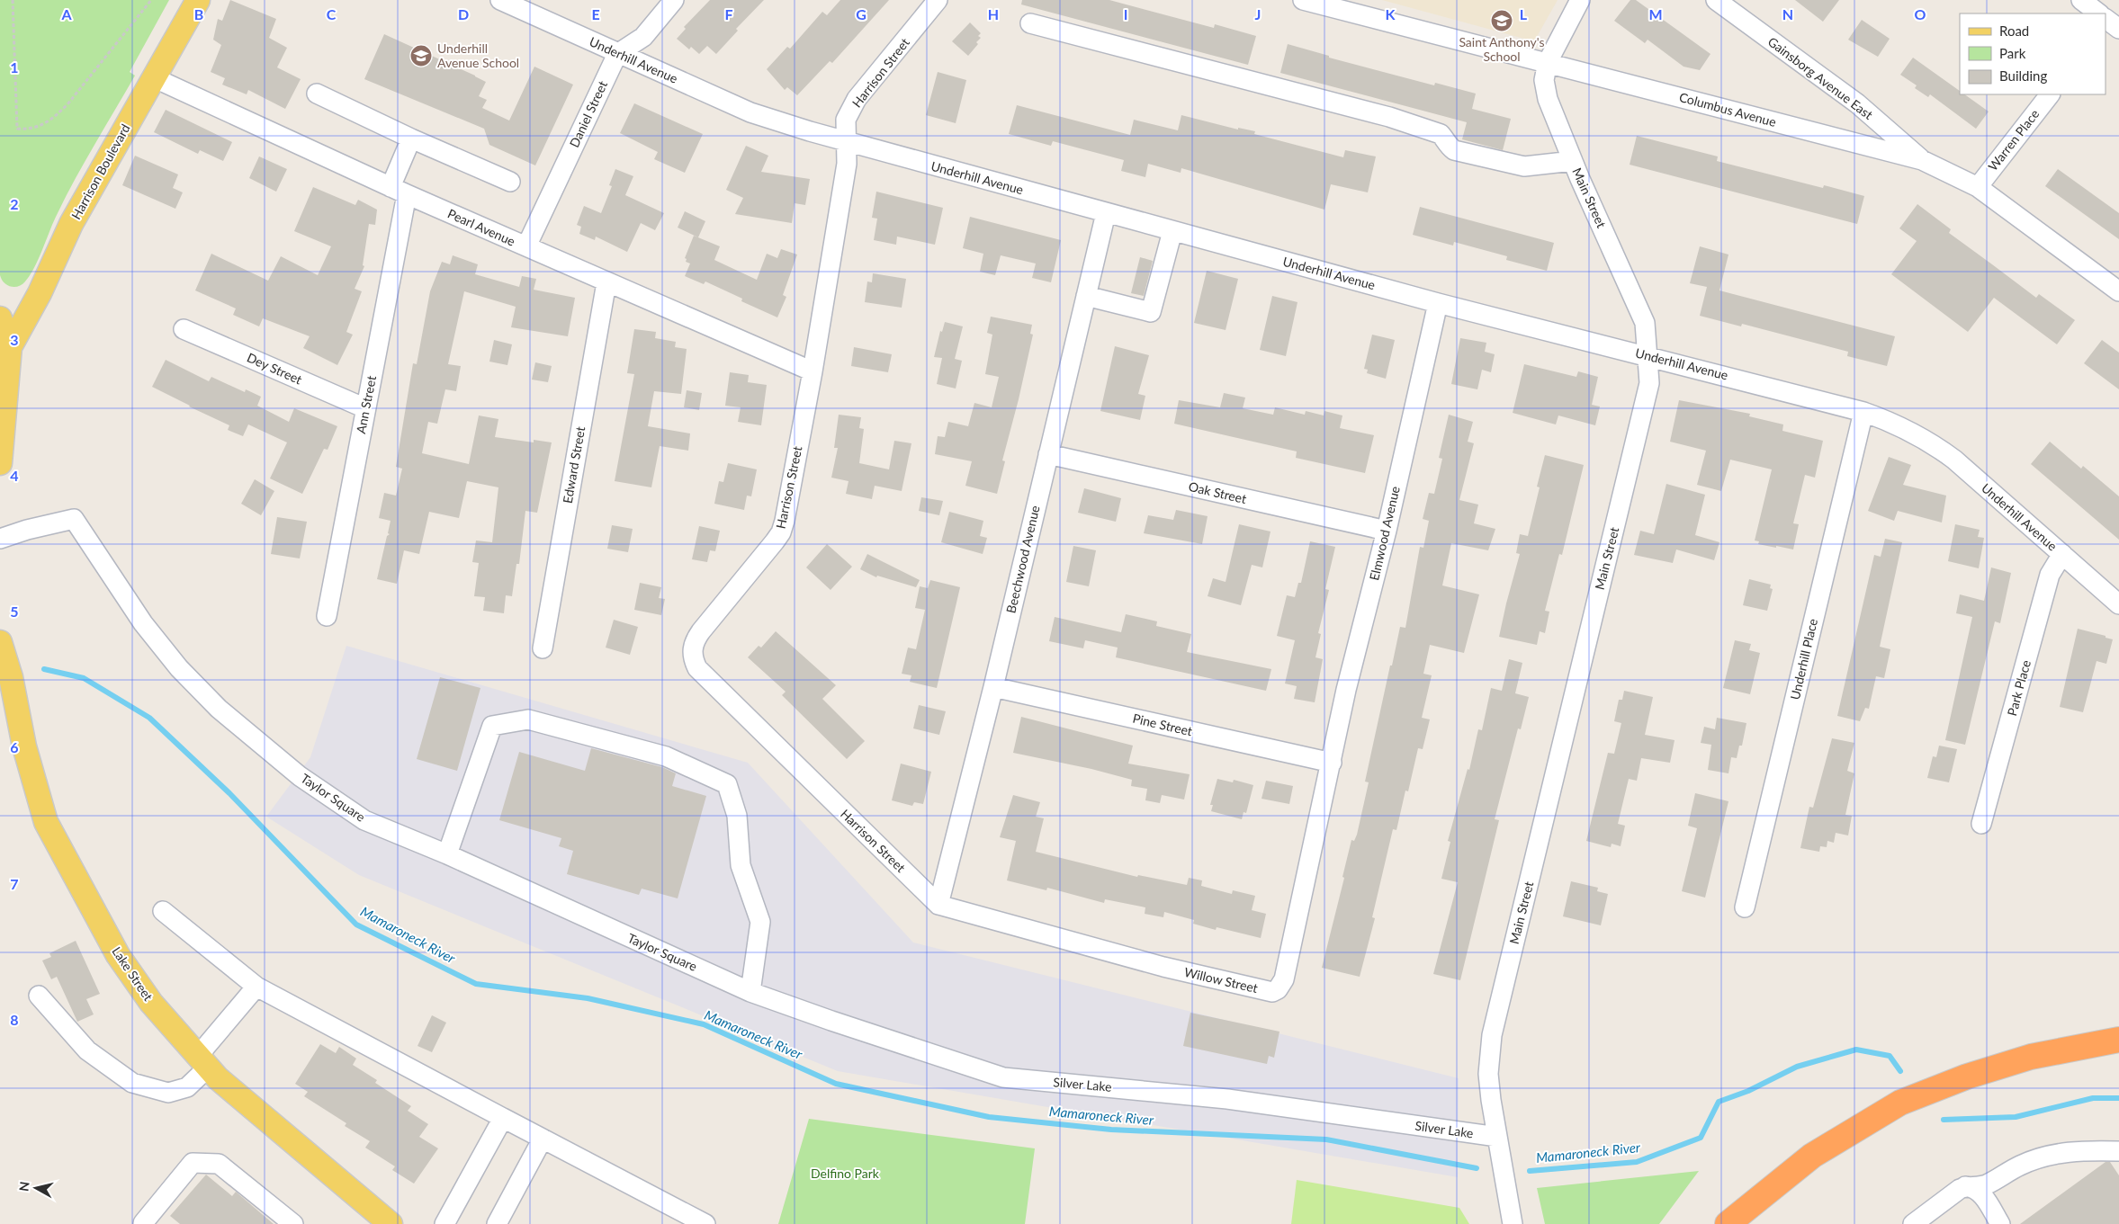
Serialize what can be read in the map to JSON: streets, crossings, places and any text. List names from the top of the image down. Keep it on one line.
{"streets":{"main road":["Harrison Boulevard","Lake Street"],"street":["Underhill Avenue","Harrison Street","Gainsborg Avenue East","Columbus Avenue","Daniel Street","Warren Place","Main Street","Pearl Avenue","Dey Street","Ann Street","Edward Street","Oak Street","Elmwood Avenue","Beechwood Avenue","Underhill Place","Park Place","Pine Street","Taylor Square","Willow Street","Silver Lake"]},"crossings":[["Underhill Avenue","Harrison Street"],["Underhill Avenue","Daniel Street"],["Underhill Avenue","Main Street"],["Underhill Avenue","Elmwood Avenue"],["Underhill Avenue","Beechwood Avenue"],["Underhill Avenue","Underhill Place"],["Underhill Avenue","Park Place"],["Harrison Street","Pearl Avenue"],["Harrison Street","Beechwood Avenue"],["Harrison Street","Willow Street"],["Gainsborg Avenue East","Columbus Avenue"],["Columbus Avenue","Warren Place"],["Columbus Avenue","Main Street"],["Daniel Street","Pearl Avenue"],["Harrison Boulevard","Pearl Avenue"],["Main Street","Silver Lake"],["Pearl Avenue","Ann Street"],["Pearl Avenue","Edward Street"],["Dey Street","Ann Street"],["Oak Street","Elmwood Avenue"],["Oak Street","Beechwood Avenue"],["Elmwood Avenue","Pine Street"],["Elmwood Avenue","Willow Street"],["Beechwood Avenue","Pine Street"],["Beechwood Avenue","Willow Street"],["Pine Street","Willow Street"],["Taylor Square","Silver Lake"]],"water":["Mamaroneck River"],"parks":["Delfino Park"],"places":{"school or university":["Saint Anthony's School","Underhill Avenue School"]},"legend":["Road","Park","Building"],"north":"left","grid":{"columns":["A","B","C","D","E","F","G","H","I","J","K","L","M","N","O"],"rows":["1","2","3","4","5","6","7","8"]}}
